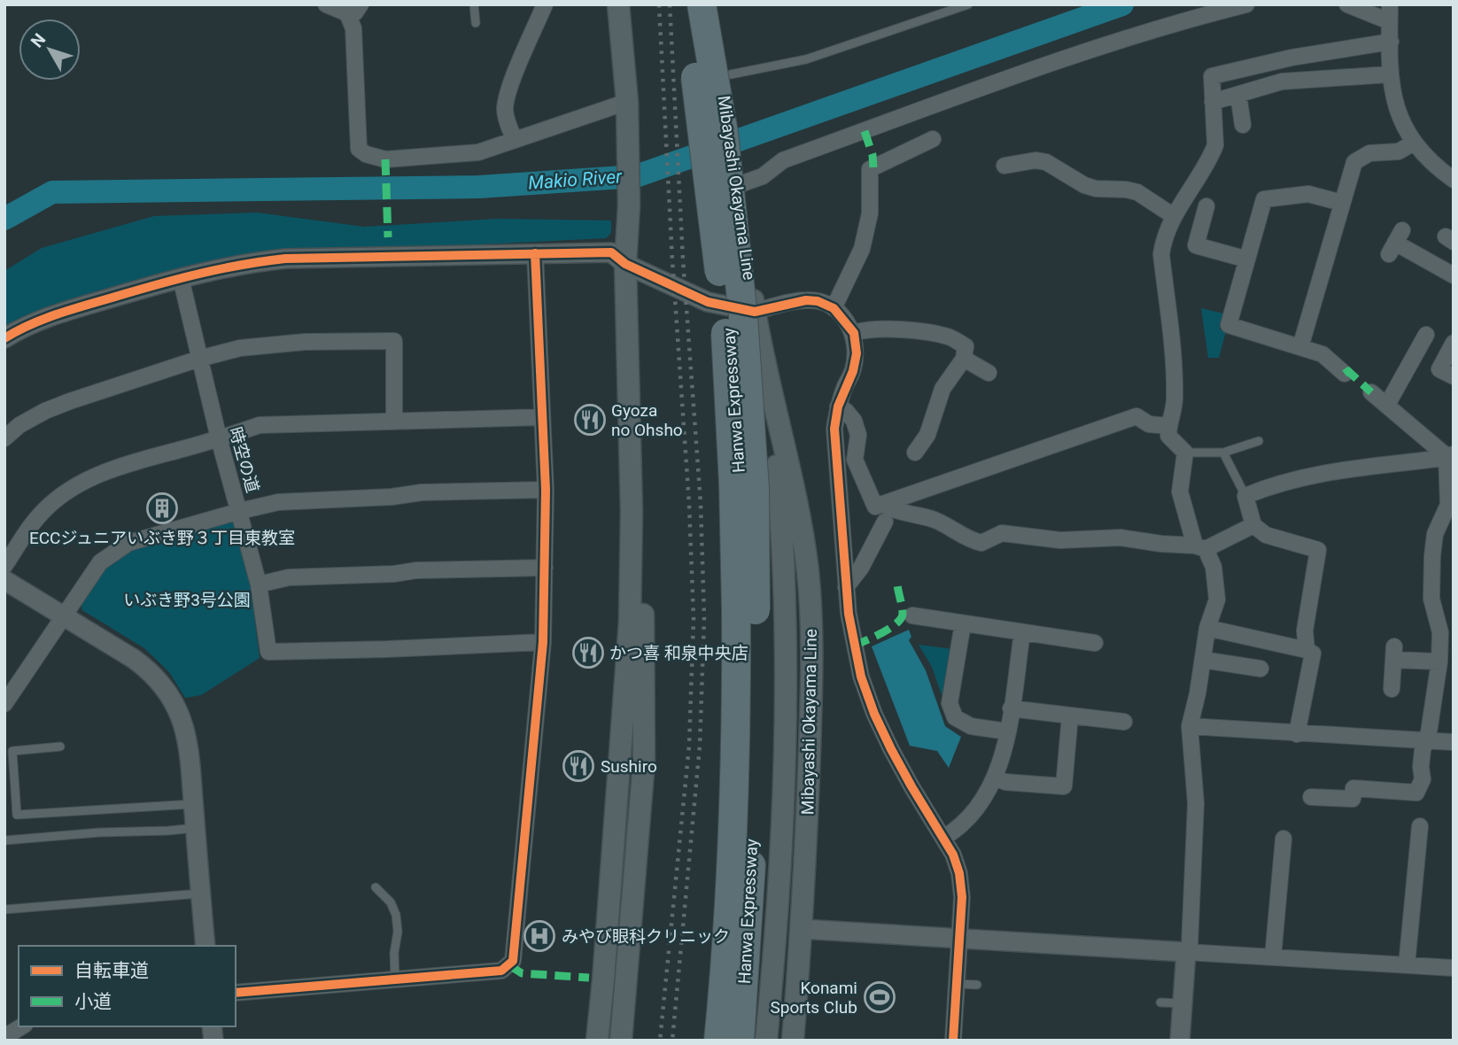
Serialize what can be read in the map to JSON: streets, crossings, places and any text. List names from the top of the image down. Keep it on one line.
{"streets":{"highway":["Hanwa Expressway"],"main road":["Mibayashi Okayama Line"],"street":["時空の道"]},"water":["Makio River"],"parks":["いぶき野3号公園"],"places":{"restaurant":["Gyoza no Ohsho","かつ喜 和泉中央店","Sushiro"],"building":["ECCジュニアいぶき野３丁目東教室"],"hospital":["みやび眼科クリニック"],"sports":["Konami Sports Club"]},"legend":["自転車道","小道"],"north":"top left"}
